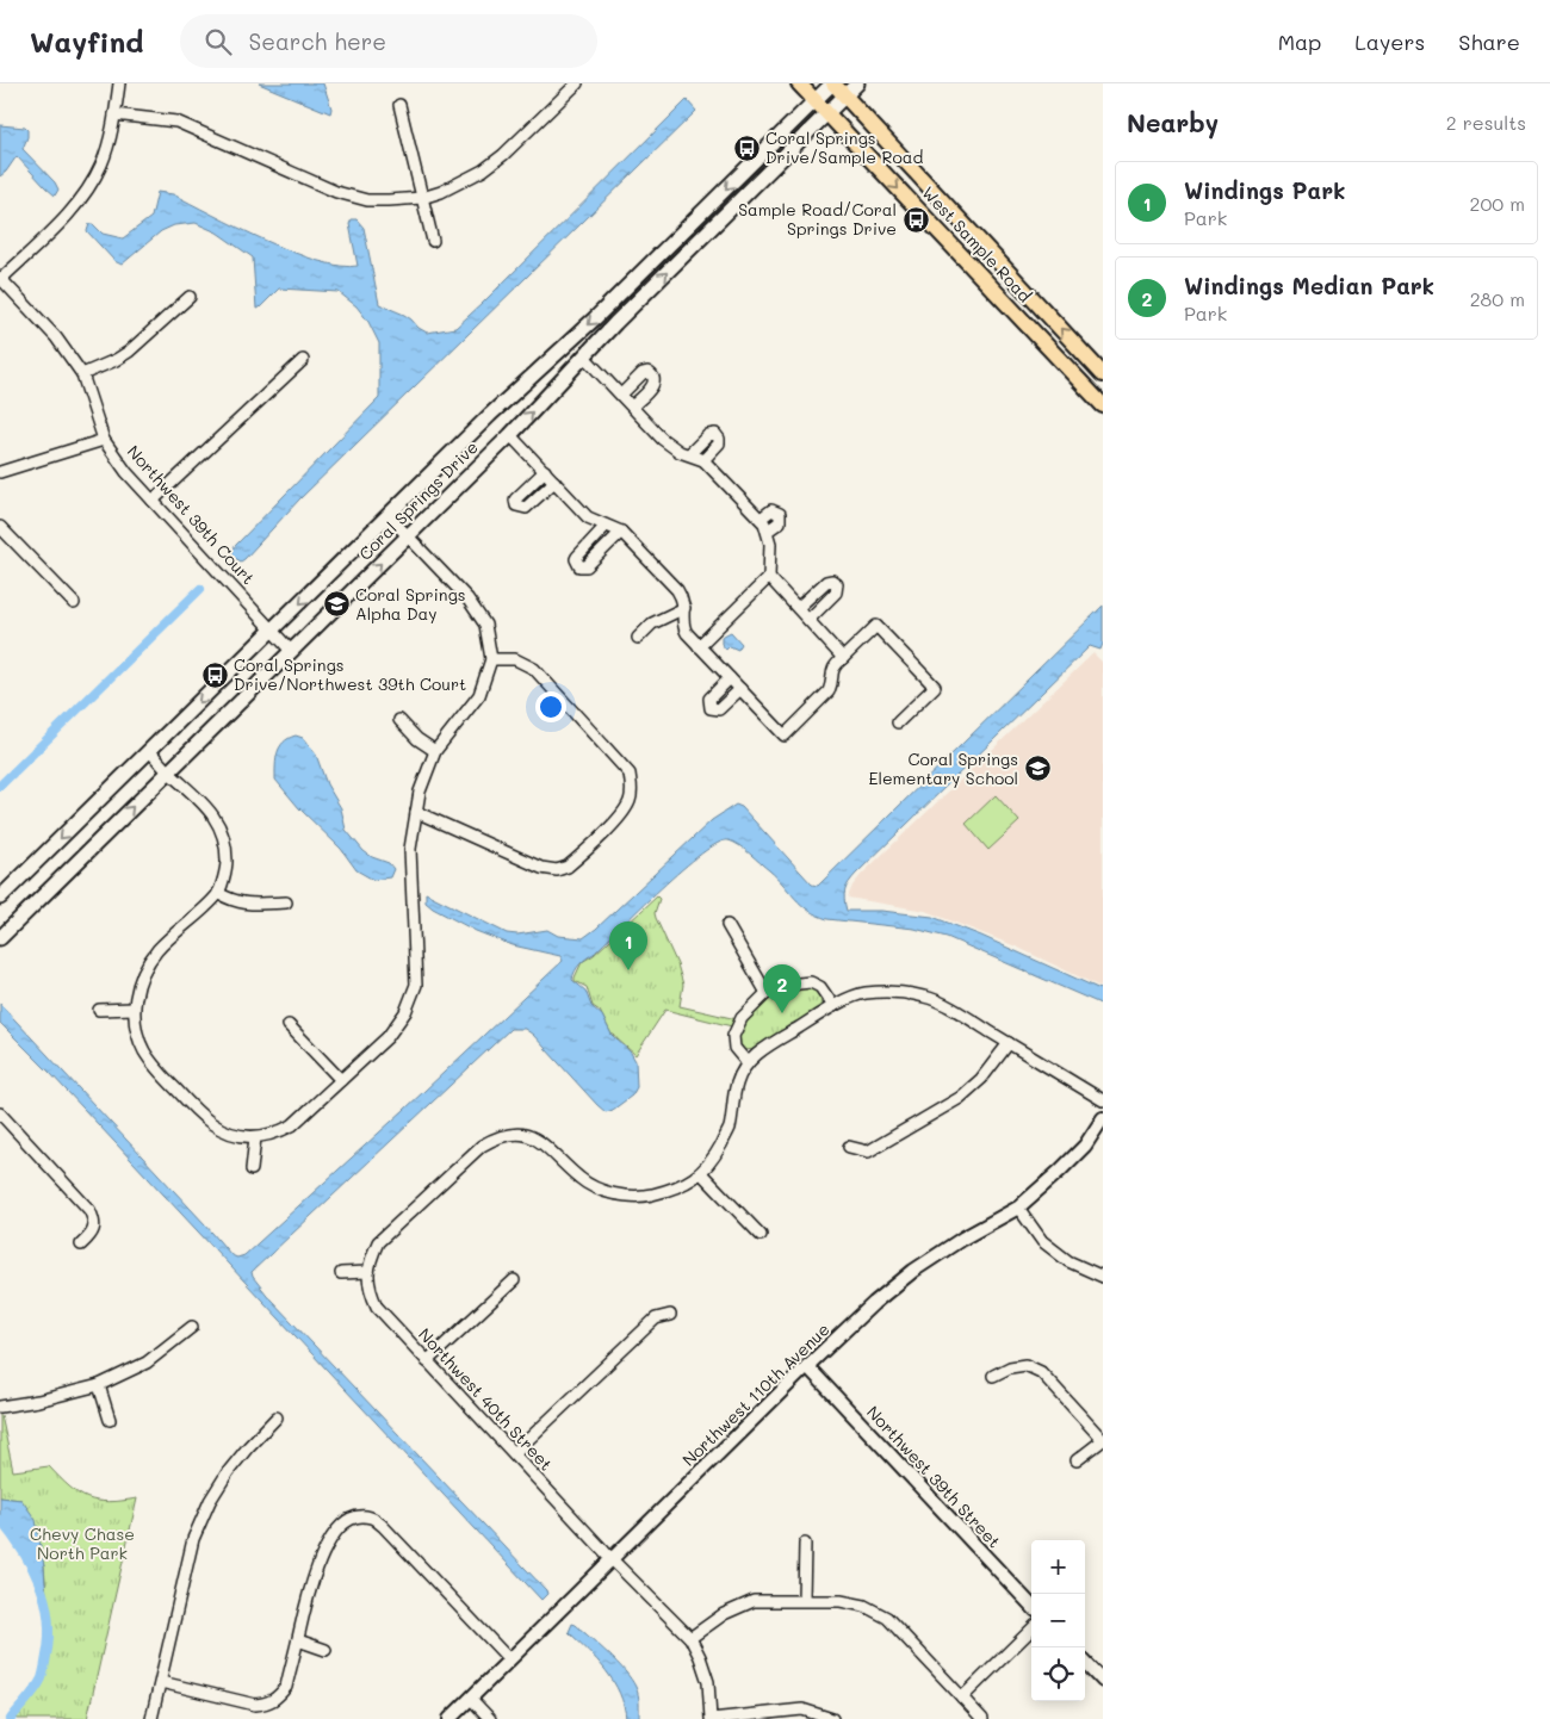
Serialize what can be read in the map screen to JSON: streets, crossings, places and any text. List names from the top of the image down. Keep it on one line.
{"streets":{"main road":["West Sample Road","Coral Springs Drive"],"street":["Northwest 39th Court","Northwest 110th Avenue","Northwest 40th Street","Northwest 39th Street"]},"crossings":[["West Sample Road","Coral Springs Drive"],["Coral Springs Drive","Northwest 39th Court"],["Northwest 110th Avenue","Northwest 40th Street"],["Northwest 110th Avenue","Northwest 39th Street"]],"parks":["Chevy Chase North Park"],"places":{"bus stop":["Coral Springs Drive/Sample Road","Sample Road/Coral Springs Drive","Coral Springs Drive/Northwest 39th Court"],"school or university":["Coral Springs Alpha Day","Coral Springs Elementary School"]},"page":{"header":"Wayfind","search":"Search here","nav":["Map","Layers","Share"],"heading":["Nearby","2 results"],"list":[{"mark":"1","name":"Windings Park","note":"Park","value":"200 m"},{"mark":"2","name":"Windings Median Park","note":"Park","value":"280 m"}],"pins":["1","2"],"map_buttons":["+","−"]}}
